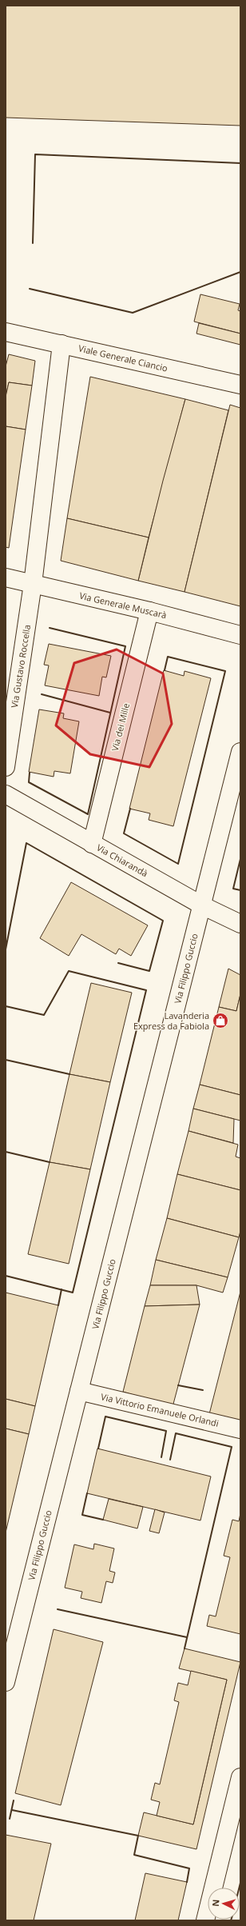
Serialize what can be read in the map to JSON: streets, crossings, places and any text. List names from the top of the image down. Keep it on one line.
{"streets":{"street":["Viale Generale Ciancio","Via Generale Muscarà","Via Gustavo Roccella","Via dei Mille","Via Chiarandà","Via Filippo Guccio","Via Vittorio Emanuele Orlandi"]},"crossings":[["Viale Generale Ciancio","Via Gustavo Roccella"],["Via Generale Muscarà","Via Gustavo Roccella"],["Via Generale Muscarà","Via dei Mille"],["Via dei Mille","Via Chiarandà"],["Via Chiarandà","Via Filippo Guccio"],["Via Filippo Guccio","Via Vittorio Emanuele Orlandi"]],"places":{"shop":["Lavanderia Express da Fabiola"]},"north":"left"}
